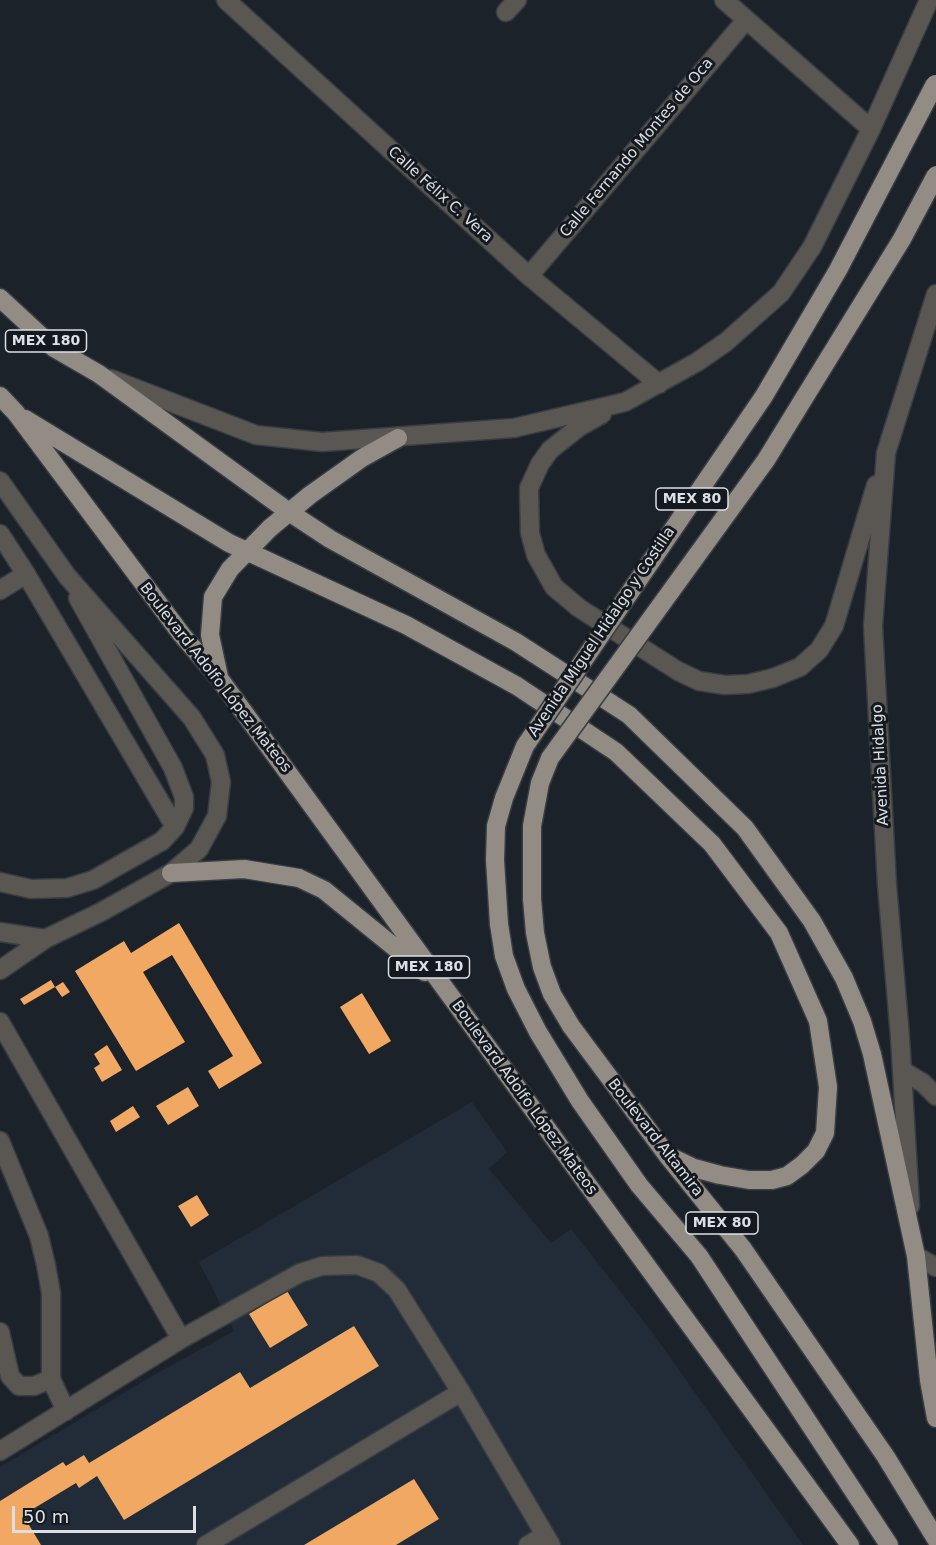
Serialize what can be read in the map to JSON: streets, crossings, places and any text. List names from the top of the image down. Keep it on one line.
{"streets":{"main road":["MEX 180","MEX 80","Avenida Miguel Hidalgo y Costilla","Boulevard Adolfo López Mateos","Boulevard Altamira"],"street":["Calle Fernando Montes de Oca","Calle Félix C. Vera","Avenida Hidalgo"]},"crossings":[["Calle Fernando Montes de Oca","Calle Félix C. Vera"],["MEX 180","Avenida Hidalgo"],["Avenida Miguel Hidalgo y Costilla","Boulevard Altamira"]],"scale_bar":"50 m"}
